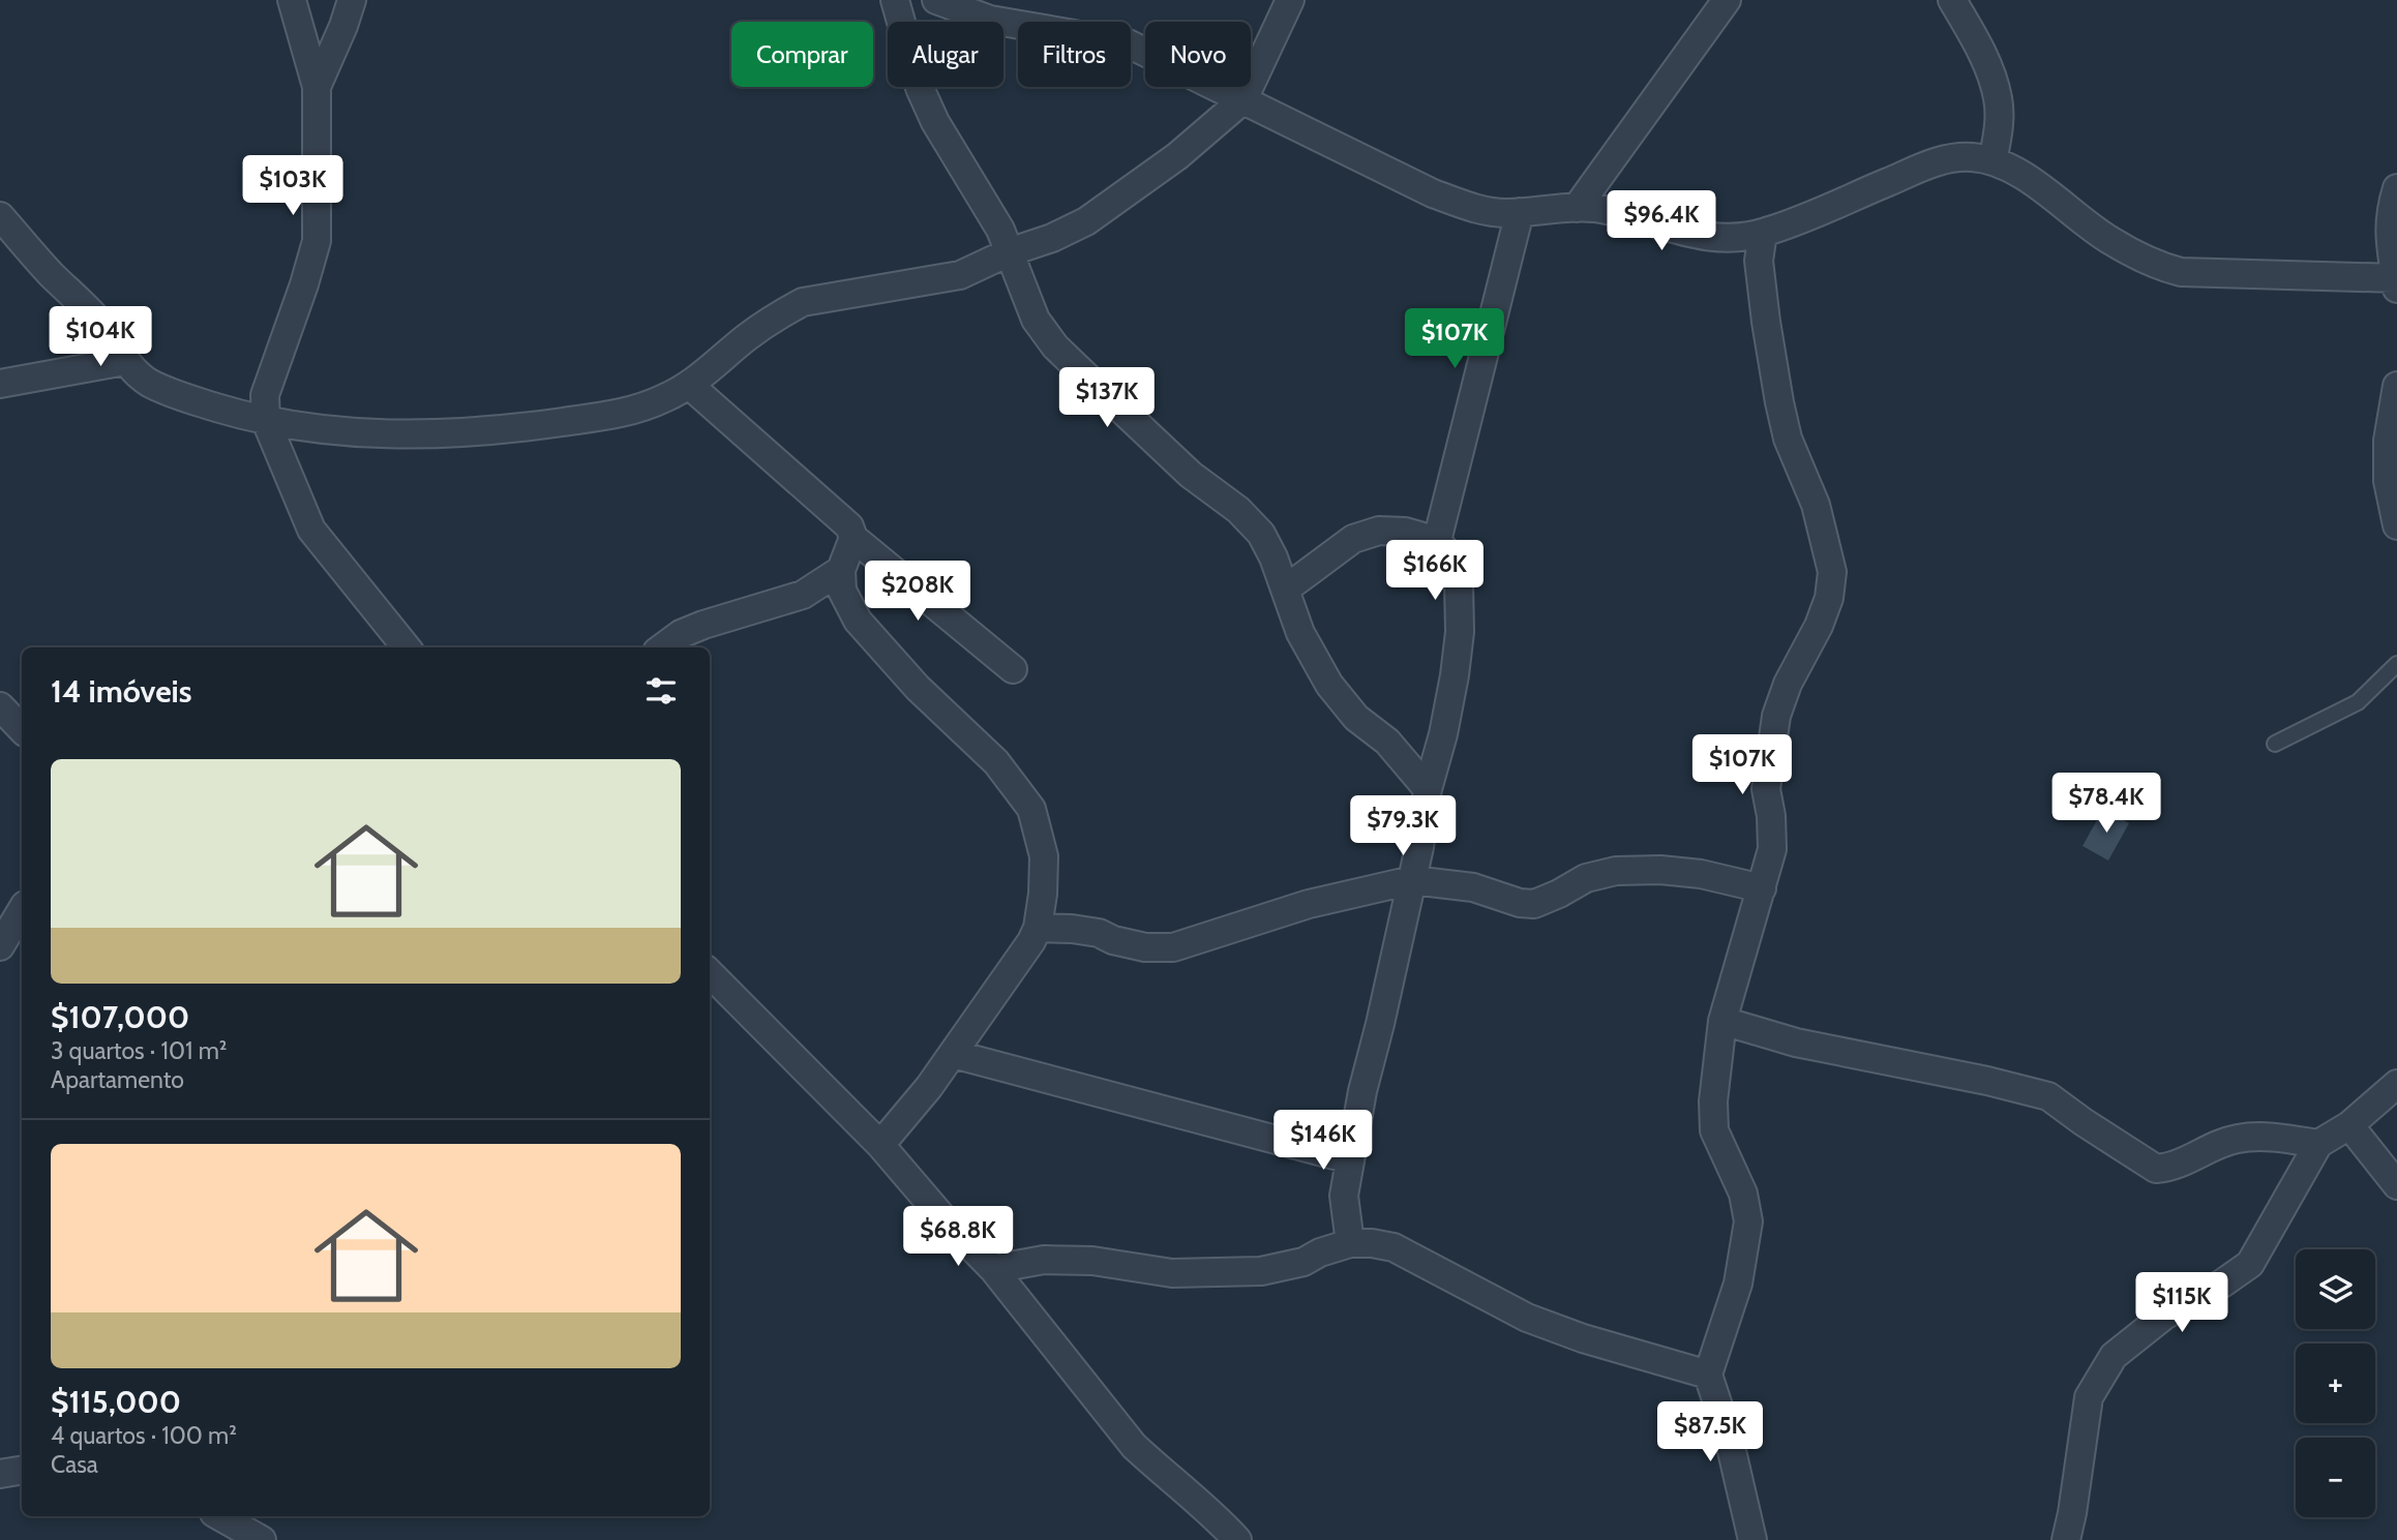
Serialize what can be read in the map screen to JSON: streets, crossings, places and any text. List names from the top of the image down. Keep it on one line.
{"page":{"chip":["Comprar","Alugar","Filtros","Novo"],"price":["$103K","$96.4K","$104K","$107K","$137K","$166K","$208K","$107K","$78.4K","$79.3K","$146K","$68.8K","$115K","$87.5K"],"heading":"14 imóveis","list":[{"name":"$107,000","note":"3 quartos · 101 m² · Apartamento"},{"name":"$115,000","note":"4 quartos · 100 m² · Casa"}],"map_buttons":["+","−"]}}
